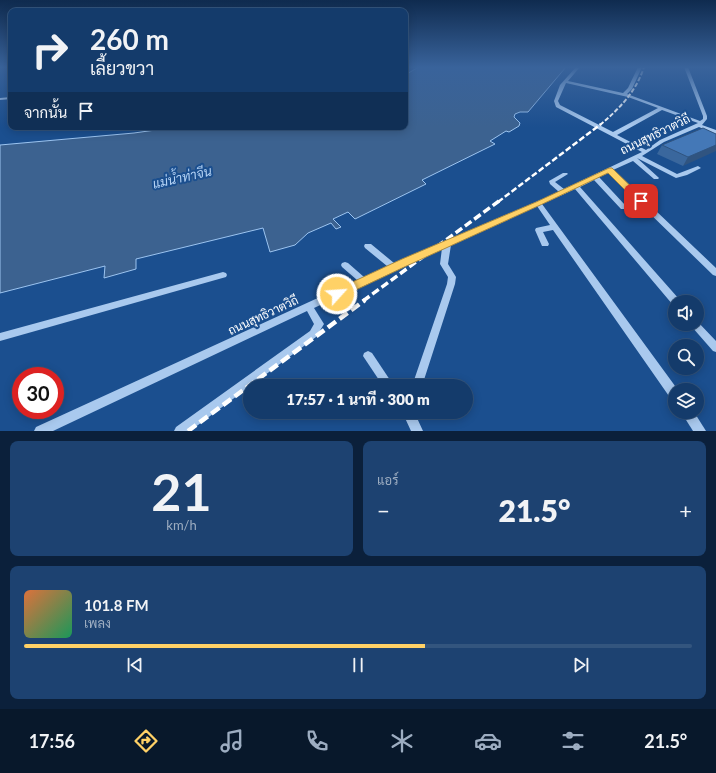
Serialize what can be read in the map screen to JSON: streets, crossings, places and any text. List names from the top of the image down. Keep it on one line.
{"streets":{"street":["ถนนสุทธิวาตวิถี"]},"water":["แม่น้ำท่าจีน"],"page":{"turn":["260 m","เลี้ยวขวา"],"then":"จากนั้น","limit":"30","trip":"17:57 · 1 นาที · 300 m","tile":[["21","km/h"],"แอร์"],"heat":["−","21.5°","+"],"song":["101.8 FM","เพลง"],"tabs":["17:56","21.5°"]}}
